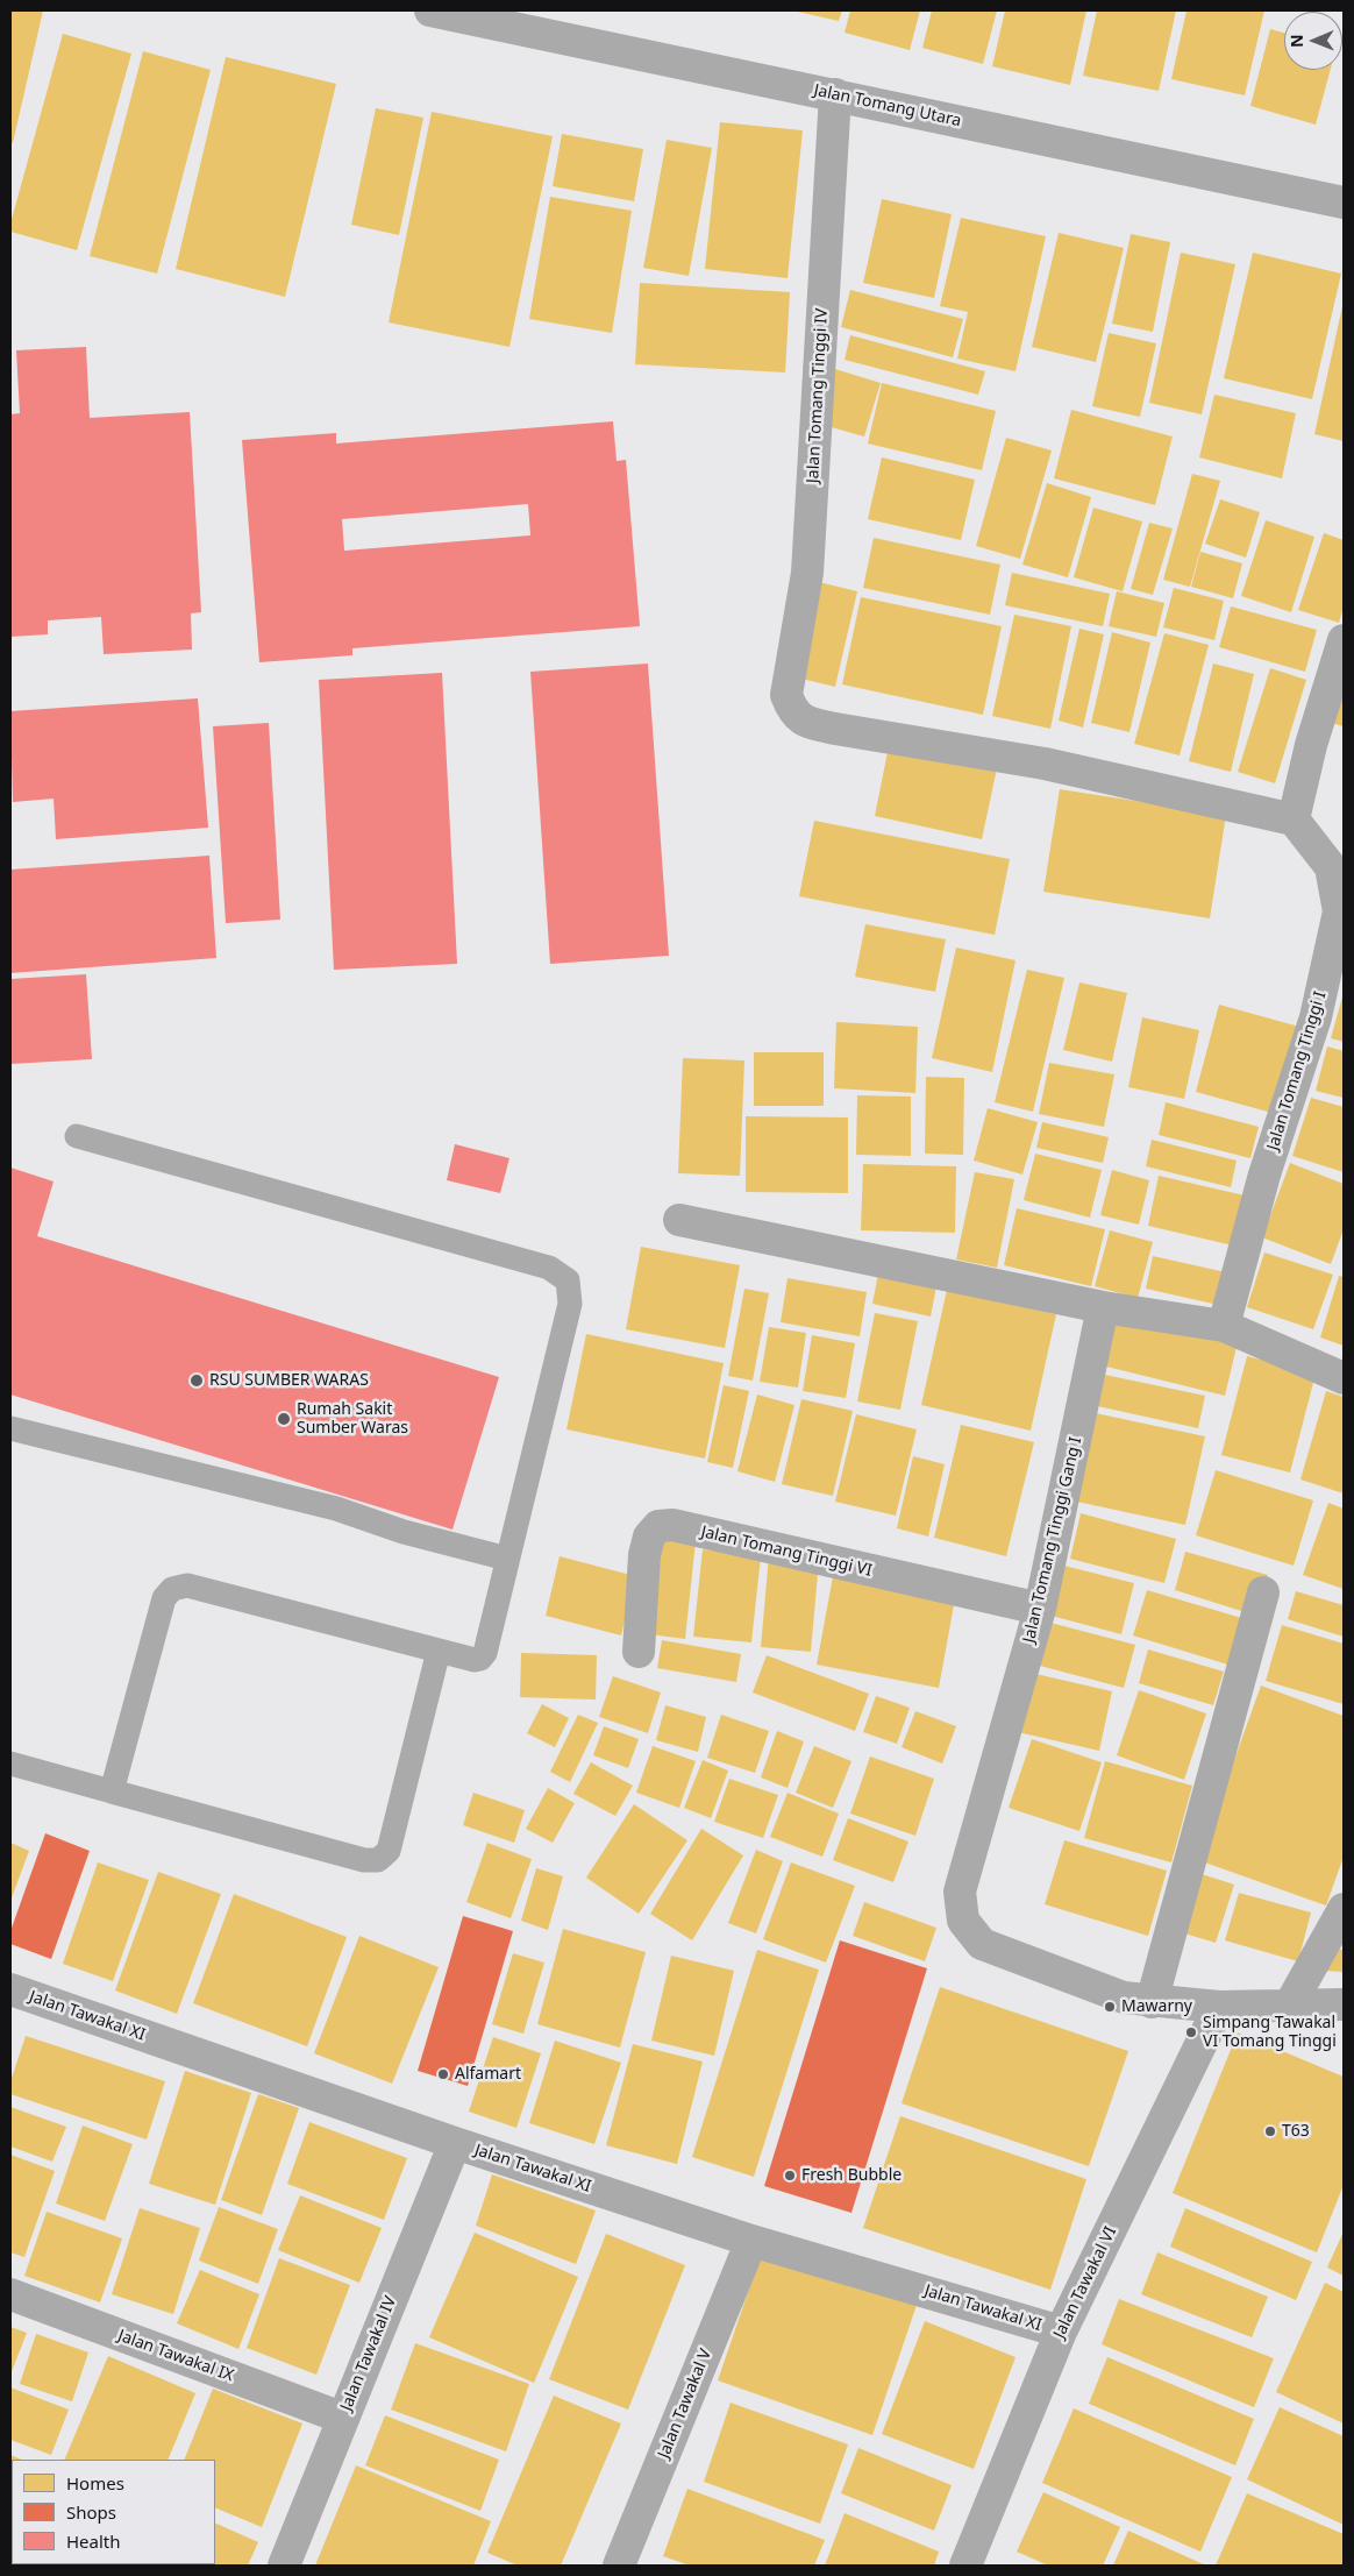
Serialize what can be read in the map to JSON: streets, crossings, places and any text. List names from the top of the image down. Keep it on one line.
{"streets":{"street":["Jalan Tomang Utara","Jalan Tomang Tinggi IV","Jalan Tomang Tinggi I","Jalan Tomang Tinggi Gang I","Jalan Tomang Tinggi VI","Jalan Tawakal XI","Jalan Tawakal VI","Jalan Tawakal IV","Jalan Tawakal IX","Jalan Tawakal V"]},"crossings":[["Jalan Tomang Utara","Jalan Tomang Tinggi IV"],["Jalan Tomang Tinggi IV","Jalan Tomang Tinggi I"],["Jalan Tomang Tinggi Gang I","Jalan Tomang Tinggi VI"],["Jalan Tomang Tinggi Gang I","Jalan Tawakal VI"],["Jalan Tawakal XI","Jalan Tawakal VI"],["Jalan Tawakal XI","Jalan Tawakal IV"],["Jalan Tawakal XI","Jalan Tawakal V"],["Jalan Tawakal IV","Jalan Tawakal IX"]],"places":["RSU SUMBER WARAS","Rumah Sakit Sumber Waras","Mawarny","Simpang Tawakal VI Tomang Tinggi","Alfamart","T63","Fresh Bubble"],"legend":["Homes","Shops","Health"],"north":"left"}
